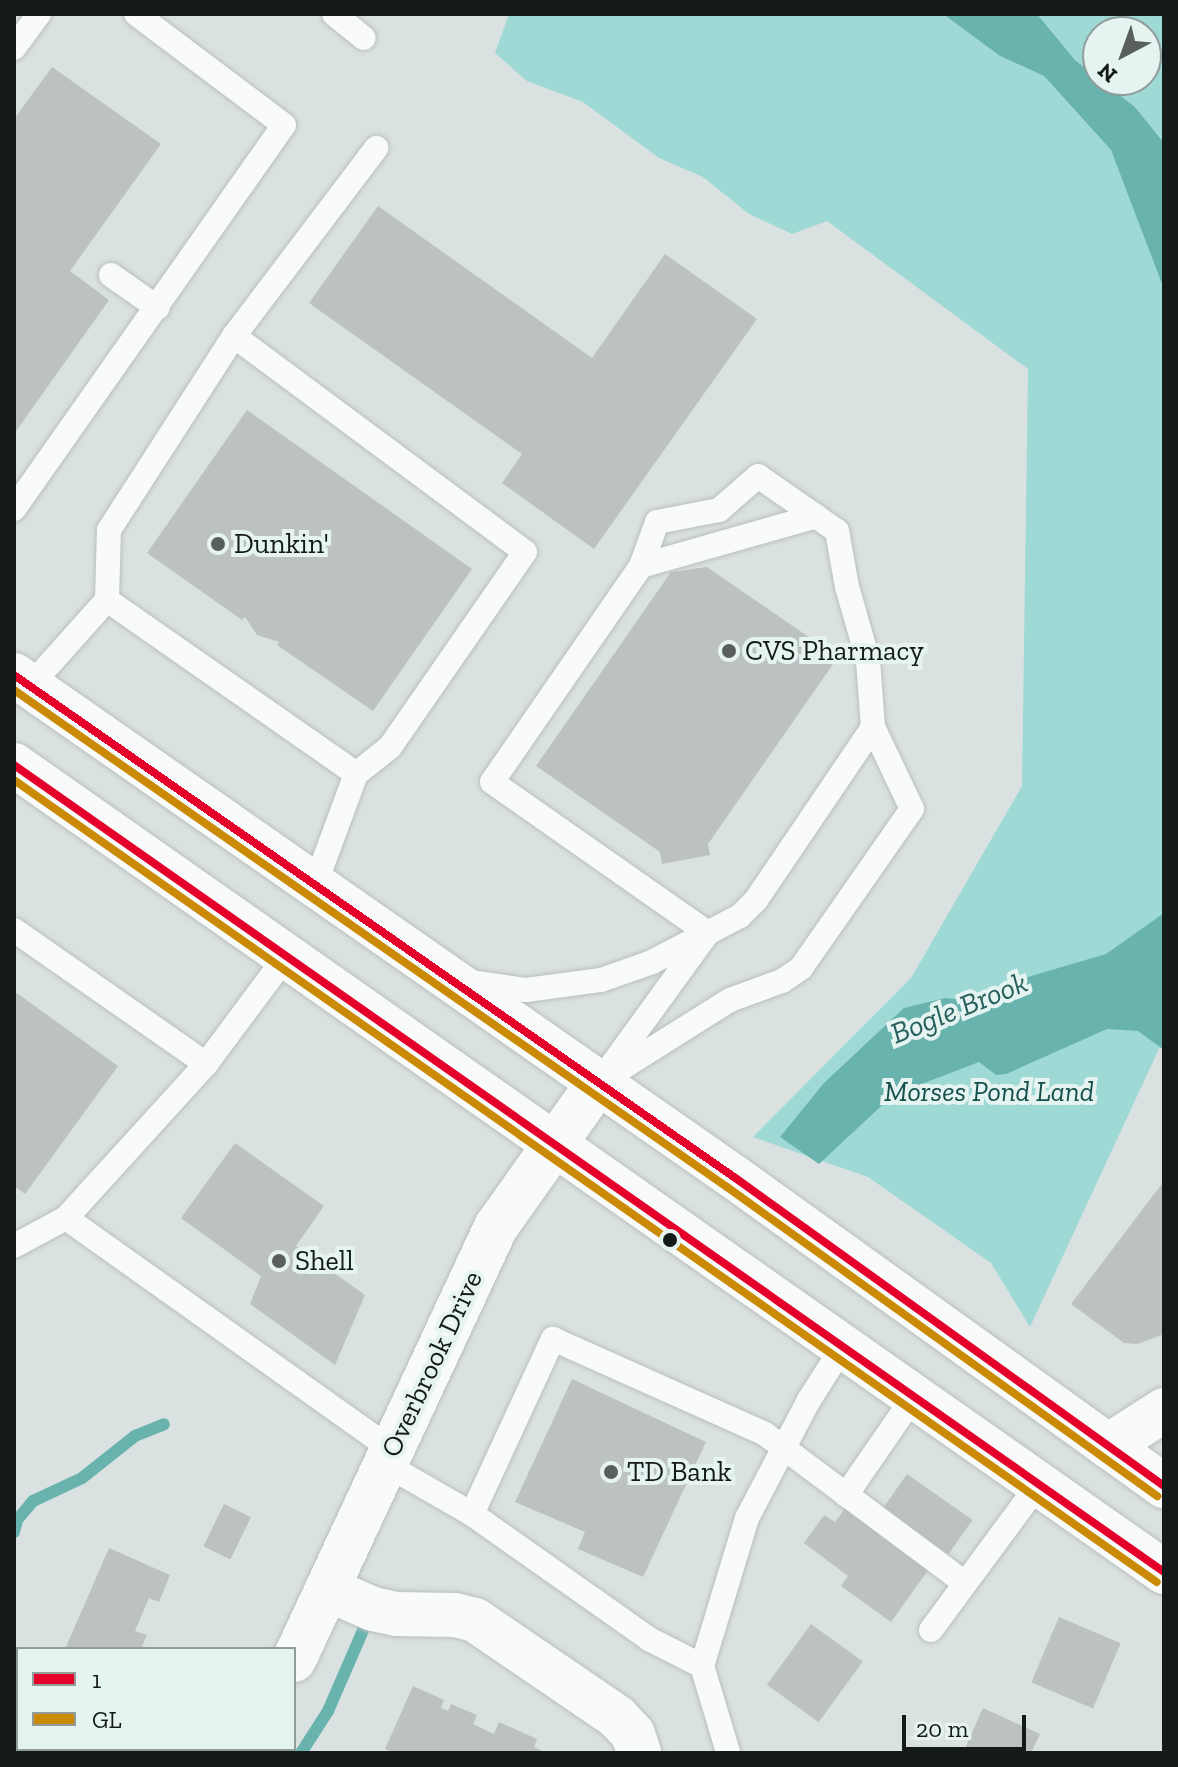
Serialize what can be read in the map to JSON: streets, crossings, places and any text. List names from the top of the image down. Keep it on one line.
{"streets":{"main road":["Overbrook Drive"]},"water":["Bogle Brook"],"parks":["Morses Pond Land"],"places":["Dunkin'","CVS Pharmacy","Shell","TD Bank"],"lines":["transit line 1","transit line GL"],"legend":["1","GL"],"scale_bar":"20 m","north":"bottom left"}
